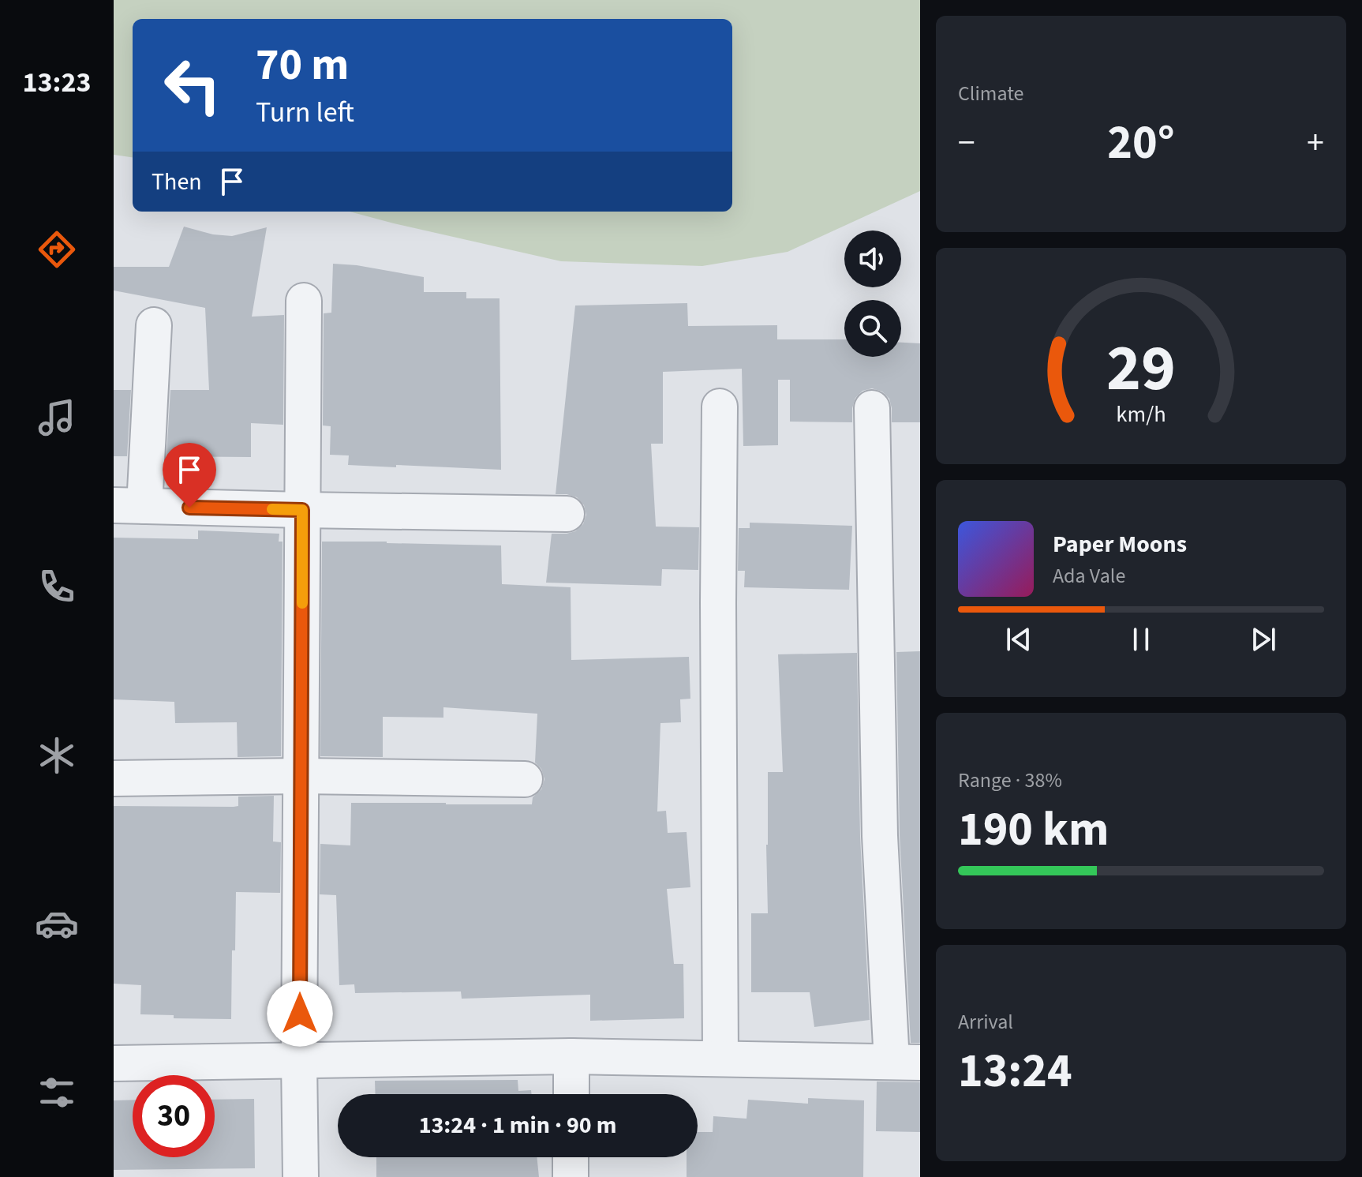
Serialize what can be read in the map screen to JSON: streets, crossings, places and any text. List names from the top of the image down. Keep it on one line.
{"page":{"tabs":"13:23","tile":["Climate",["Range · 38%","190 km"],["Arrival","13:24"]],"turn":["70 m","Turn left"],"heat":["−","20°","+"],"then":"Then","song":["Paper Moons","Ada Vale"],"limit":"30","trip":"13:24 · 1 min · 90 m","gauge":["29","km/h"]}}
